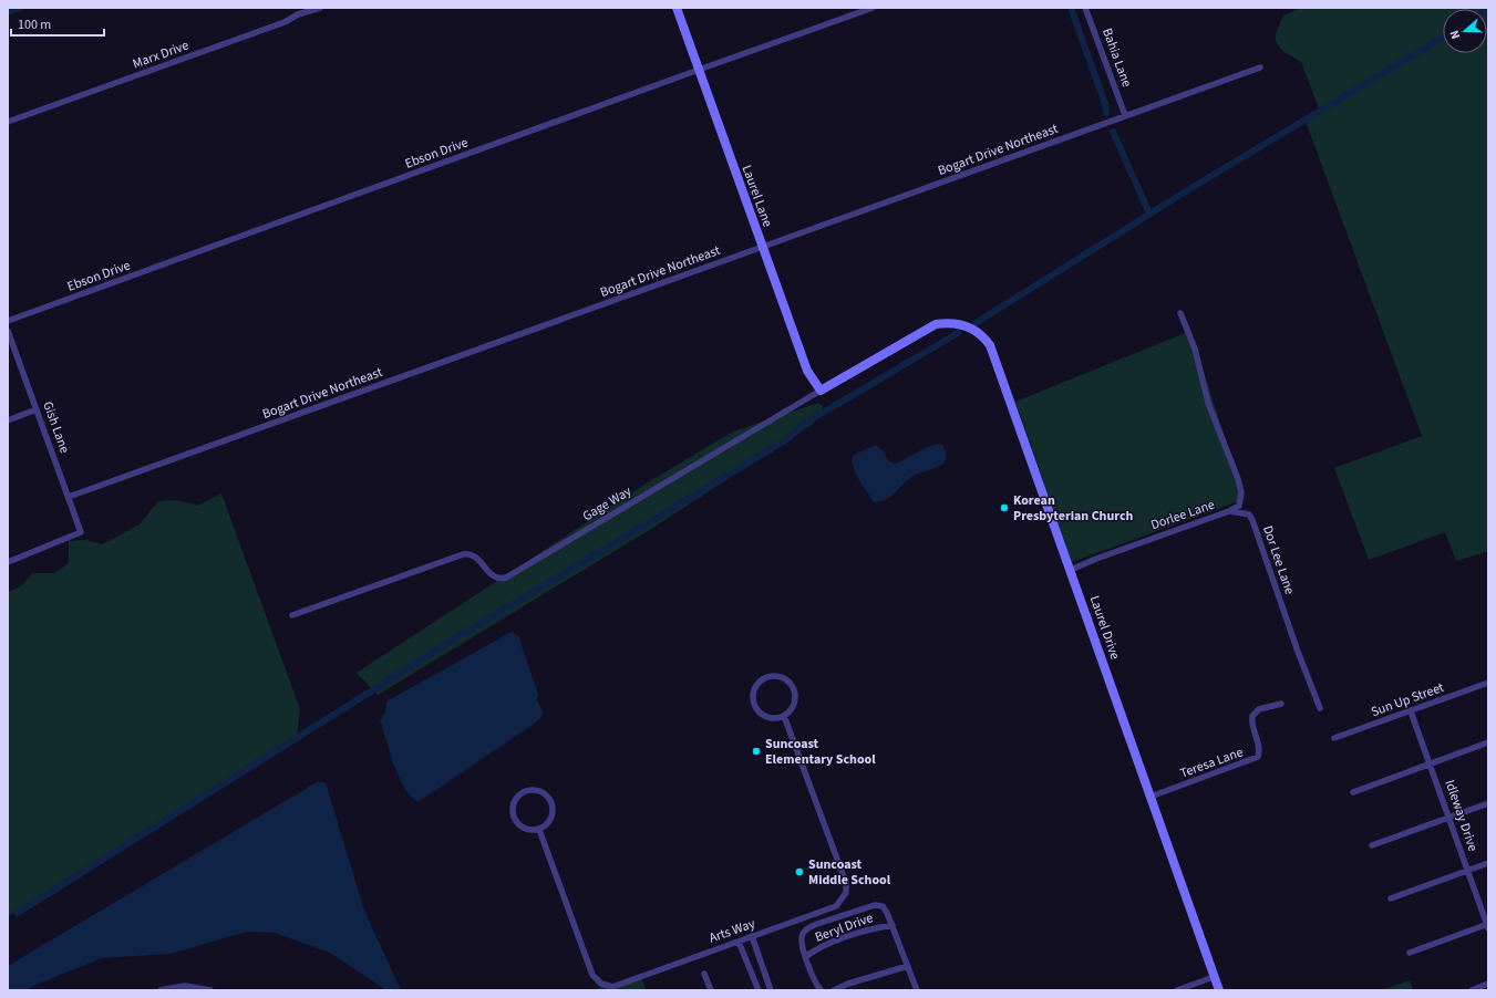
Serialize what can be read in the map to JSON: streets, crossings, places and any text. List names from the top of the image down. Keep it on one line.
{"streets":{"street":["Marx Drive","Bahia Lane","Bogart Drive Northeast","Ebson Drive","Laurel Lane","Gish Lane","Gage Way","Dorlee Lane","Dor Lee Lane","Laurel Drive","Sun Up Street","Teresa Lane","Idleway Drive","Beryl Drive","Arts Way"]},"crossings":[["Bahia Lane","Bogart Drive Northeast"],["Bogart Drive Northeast","Laurel Lane"],["Bogart Drive Northeast","Gish Lane"],["Ebson Drive","Laurel Lane"],["Laurel Lane","Gage Way"],["Gage Way","Laurel Drive"],["Dorlee Lane","Dor Lee Lane"],["Dorlee Lane","Laurel Drive"],["Laurel Drive","Teresa Lane"],["Sun Up Street","Idleway Drive"]],"places":["Korean Presbyterian Church","Suncoast Elementary School","Suncoast Middle School"],"scale_bar":"100 m","north":"left"}
